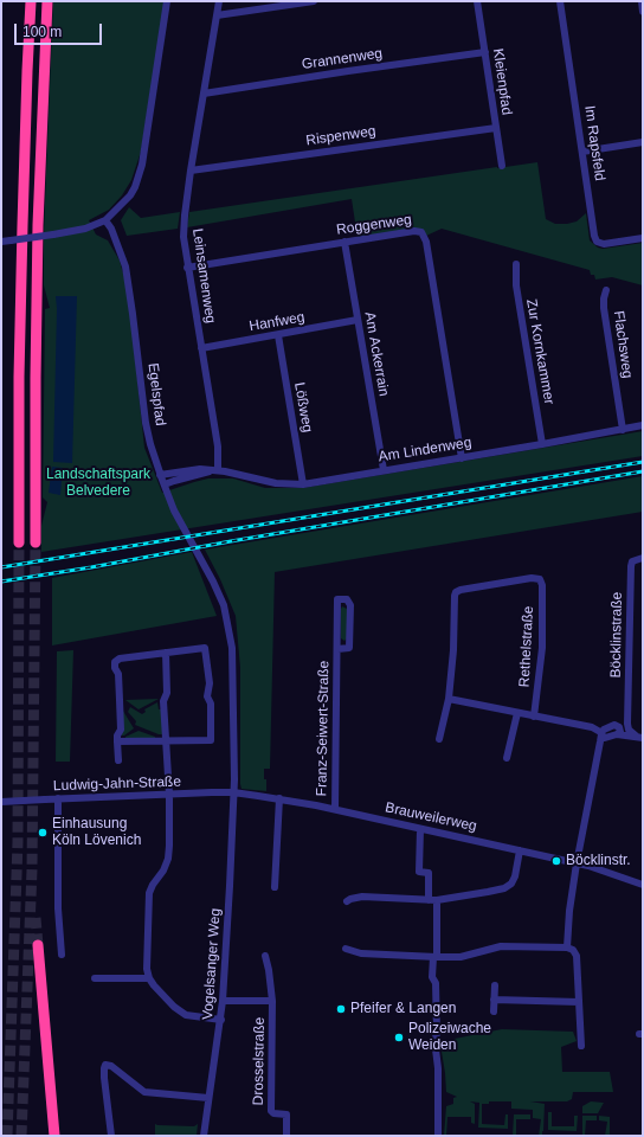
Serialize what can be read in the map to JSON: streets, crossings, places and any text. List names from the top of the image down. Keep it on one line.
{"streets":{"street":["Grannenweg","Kleienpfad","Rispenweg","Im Rapsfeld","Roggenweg","Leinsamenweg","Hanfweg","Flachsweg","Zur Kornkammer","Am Ackerrain","Egelspfad","Lößweg","Am Lindenweg","Böcklinstraße","Rethelstraße","Franz-Seiwert-Straße","Ludwig-Jahn-Straße","Brauweilerweg","Vogelsanger Weg","Drosselstraße"]},"crossings":[["Grannenweg","Kleienpfad"],["Grannenweg","Leinsamenweg"],["Kleienpfad","Rispenweg"],["Rispenweg","Leinsamenweg"],["Roggenweg","Leinsamenweg"],["Roggenweg","Am Ackerrain"],["Roggenweg","Am Lindenweg"],["Leinsamenweg","Hanfweg"],["Leinsamenweg","Am Lindenweg"],["Hanfweg","Am Ackerrain"],["Hanfweg","Lößweg"],["Flachsweg","Am Lindenweg"],["Zur Kornkammer","Am Lindenweg"],["Am Ackerrain","Am Lindenweg"],["Egelspfad","Am Lindenweg"],["Egelspfad","Ludwig-Jahn-Straße"],["Egelspfad","Brauweilerweg"],["Egelspfad","Vogelsanger Weg"],["Lößweg","Am Lindenweg"],["Franz-Seiwert-Straße","Brauweilerweg"],["Ludwig-Jahn-Straße","Brauweilerweg"],["Ludwig-Jahn-Straße","Vogelsanger Weg"],["Brauweilerweg","Vogelsanger Weg"],["Vogelsanger Weg","Drosselstraße"]],"parks":["Landschaftspark Belvedere"],"places":["Einhausung Köln Lövenich","Böcklinstr.","Pfeifer & Langen","Polizeiwache Weiden"],"scale_bar":"100 m"}
